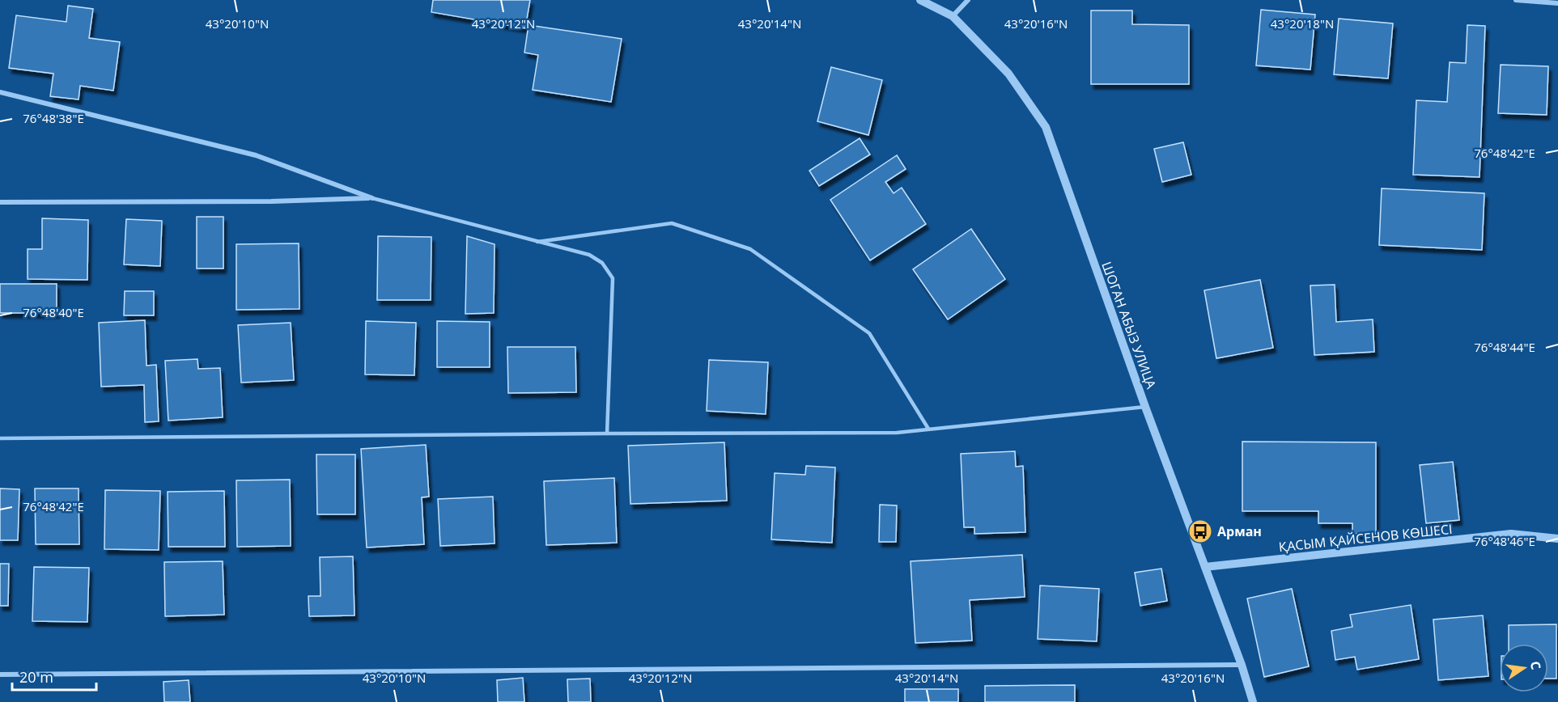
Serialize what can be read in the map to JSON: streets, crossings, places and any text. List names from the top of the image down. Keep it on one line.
{"streets":{"street":["ШОГАН АБЫЗ УЛИЦА","ҚАСЫМ ҚАЙСЕНОВ КӨШЕСІ"]},"crossings":[["ШОГАН АБЫЗ УЛИЦА","ҚАСЫМ ҚАЙСЕНОВ КӨШЕСІ"]],"places":{"bus stop":["Арман"]},"scale_bar":"20 m","north":"right","coordinates":["43°20'10\"N","43°20'12\"N","43°20'14\"N","43°20'16\"N","43°20'18\"N","76°48'38\"E","76°48'42\"E","76°48'40\"E","76°48'44\"E","76°48'46\"E"]}
